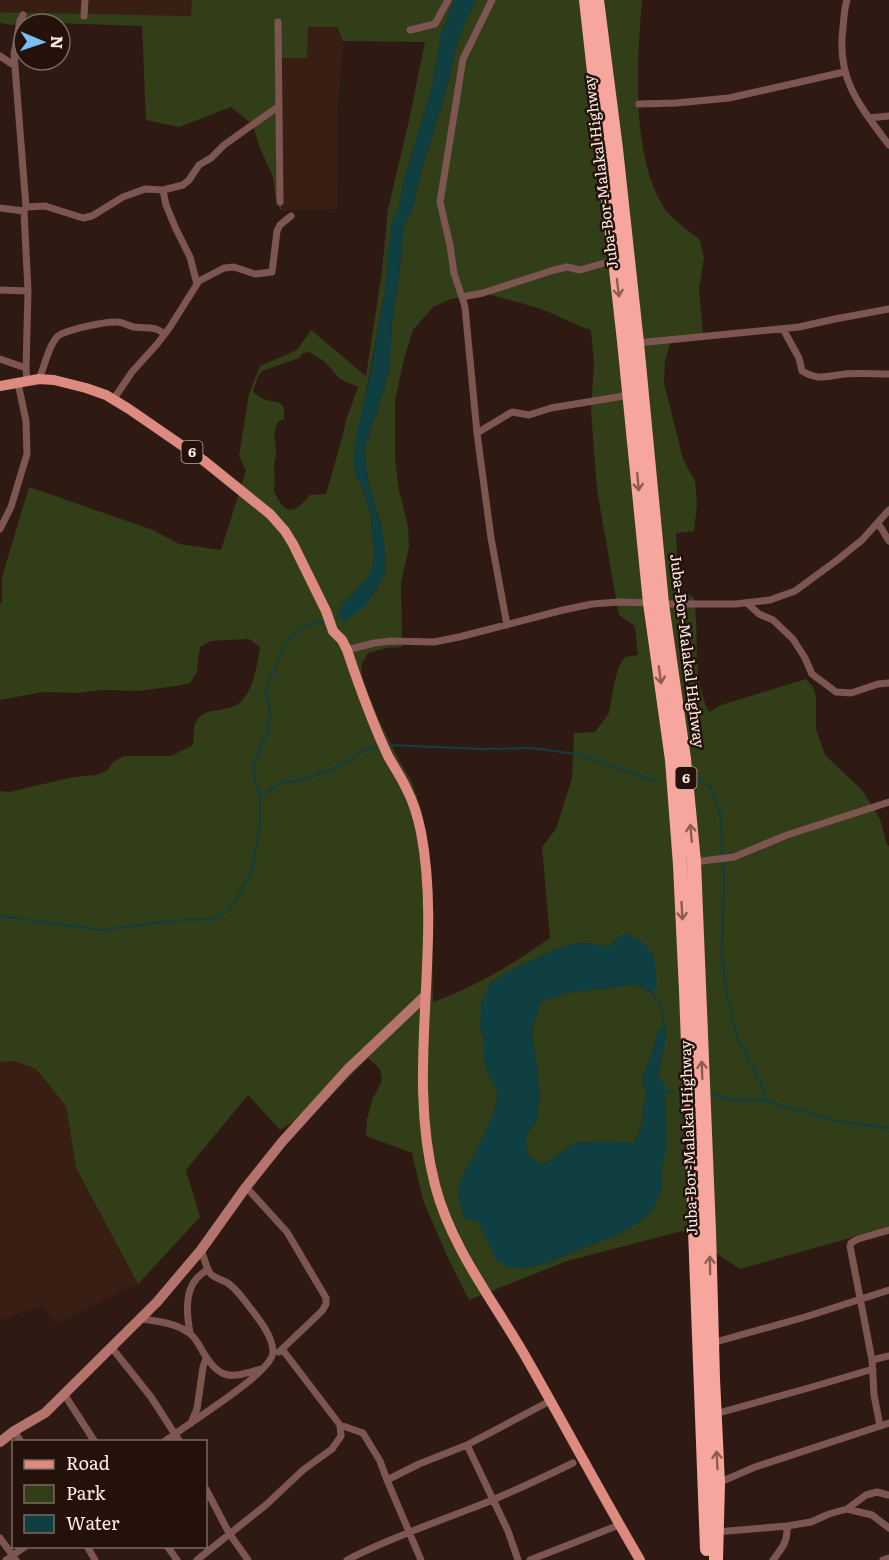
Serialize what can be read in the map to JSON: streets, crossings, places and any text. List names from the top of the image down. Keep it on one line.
{"streets":{"highway":["Juba-Bor-Malakal Highway","6"]},"legend":["Road","Park","Water"],"north":"right"}
